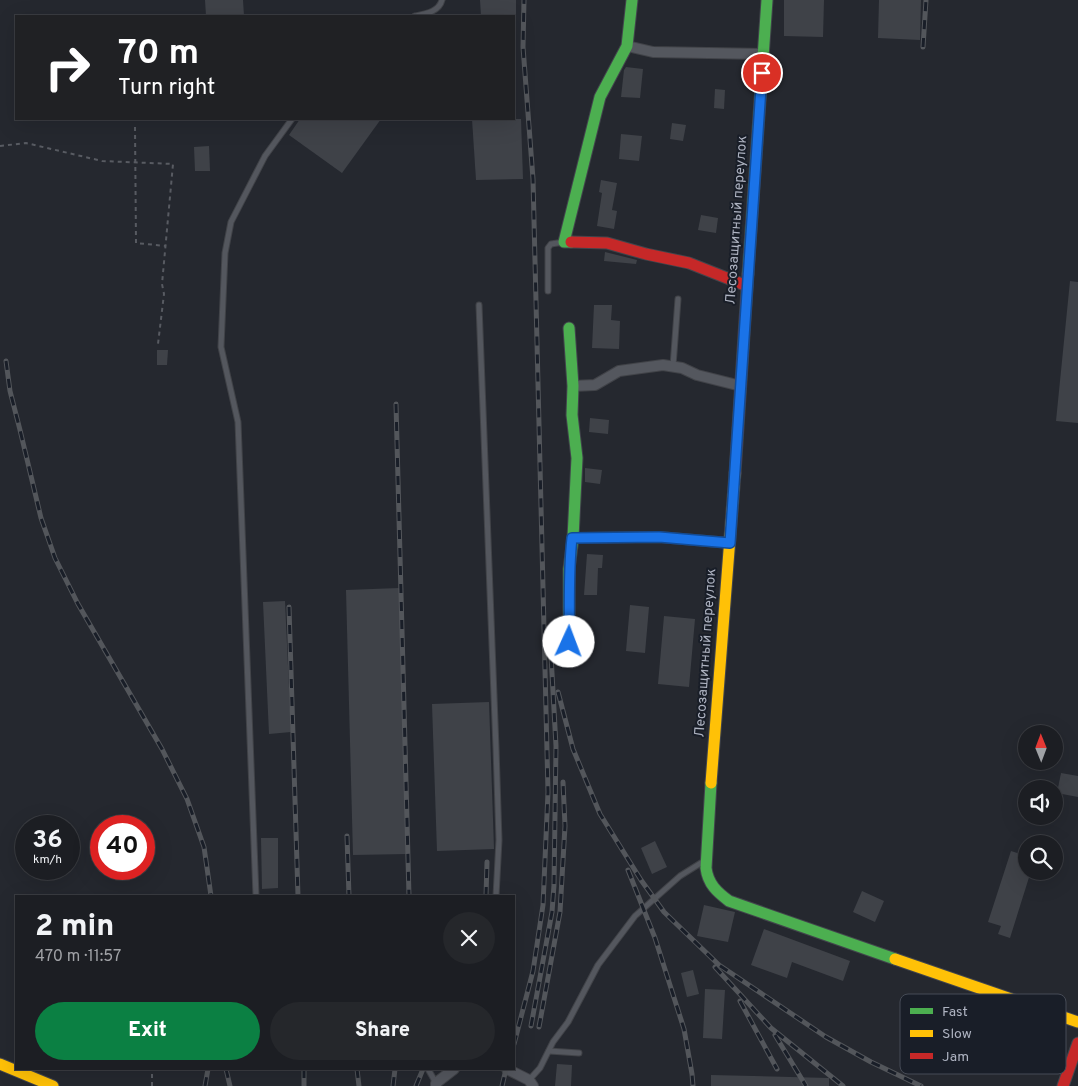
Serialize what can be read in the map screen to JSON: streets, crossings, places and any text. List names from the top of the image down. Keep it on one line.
{"streets":{"street":["Лесозащитный переулок"]},"legend":["Fast","Slow","Jam"],"north":"top","page":{"turn":["70 m","Turn right"],"speed":"36 km/h","limit":"40","heading":["2 min","470 m · 11:57"],"buttons":["Exit","Share"]}}
